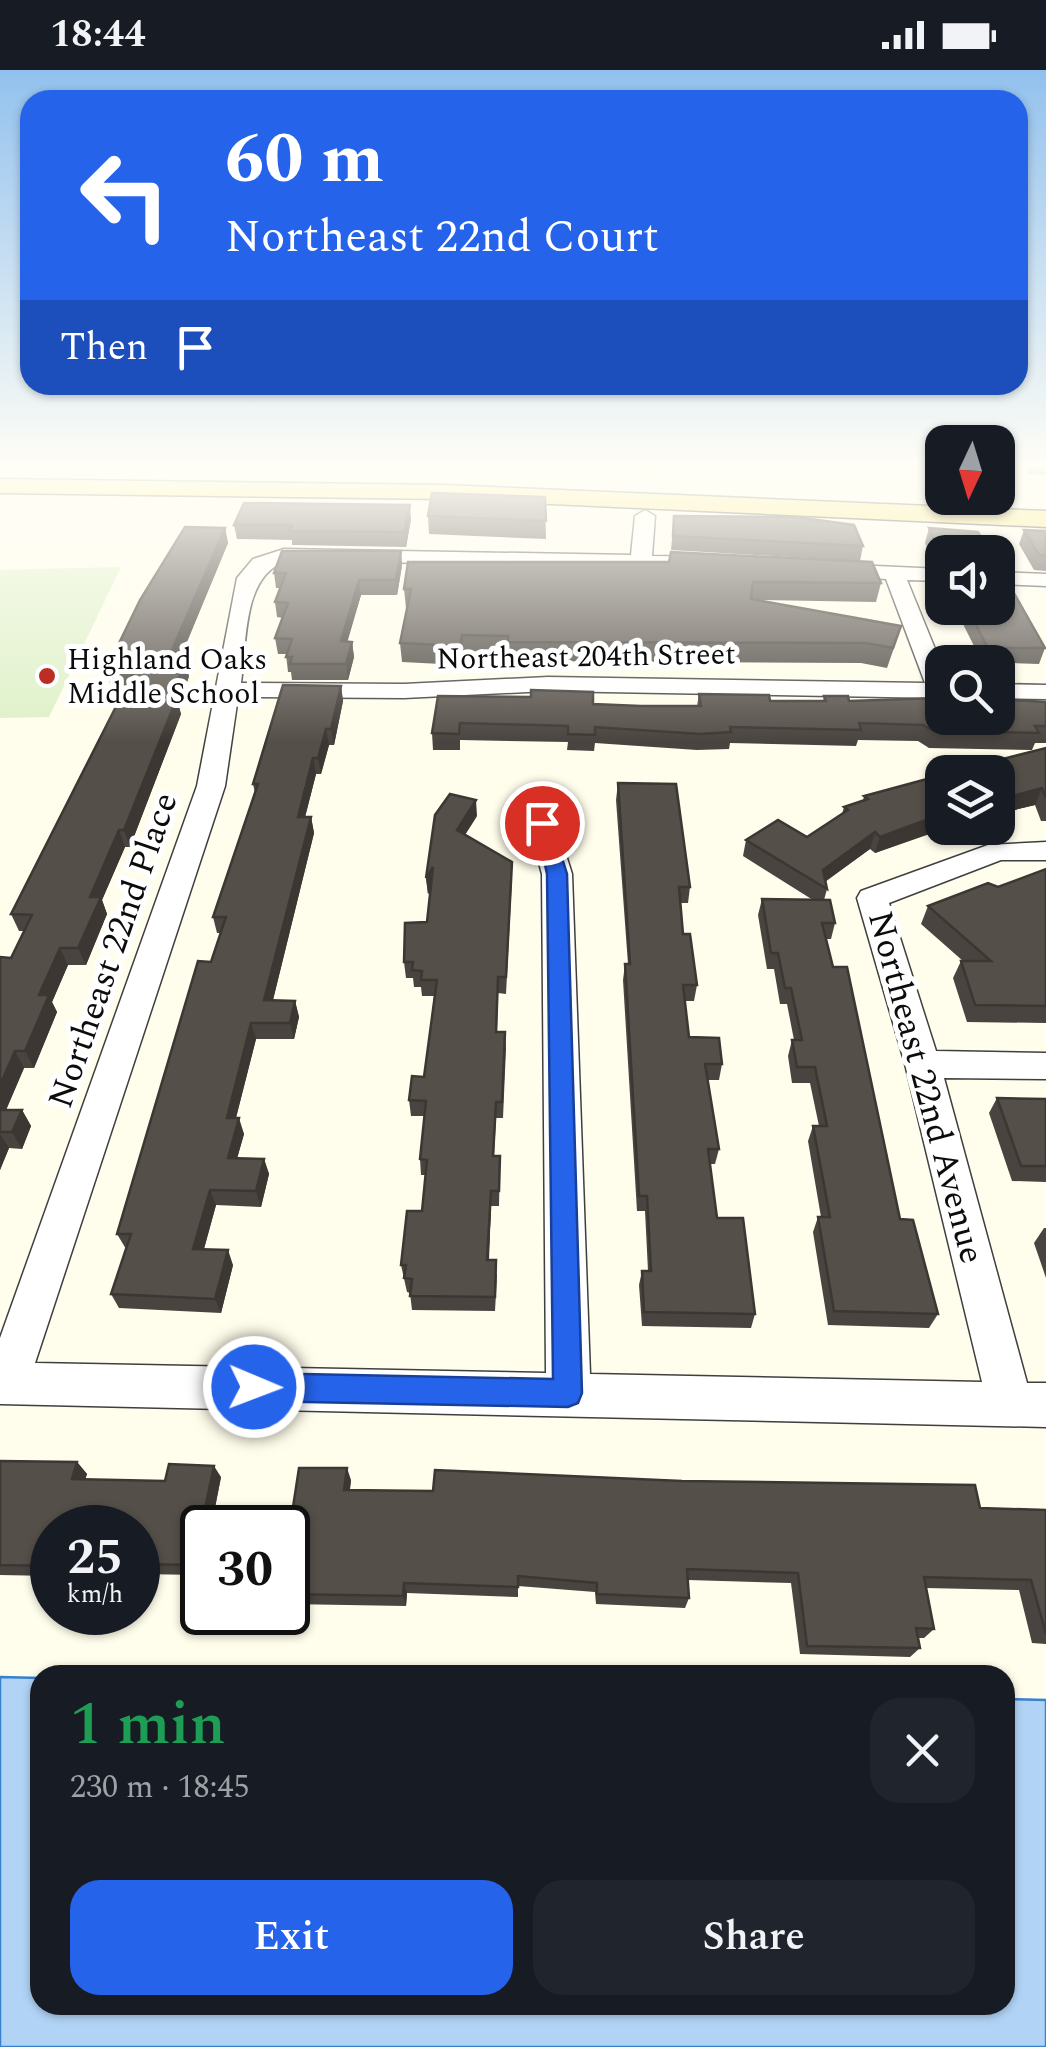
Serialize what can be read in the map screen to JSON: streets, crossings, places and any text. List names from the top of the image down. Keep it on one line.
{"streets":{"street":["Northeast 204th Street","Northeast 22nd Place","Northeast 22nd Avenue"]},"crossings":[["Northeast 204th Street","Northeast 22nd Place"]],"places":["Highland Oaks Middle School"],"north":"bottom","page":{"status":"18:44","turn":["60 m","Northeast 22nd Court"],"then":"Then","speed":"25 km/h","limit":"30","heading":["1 min","230 m · 18:45"],"buttons":["Exit","Share"]}}
